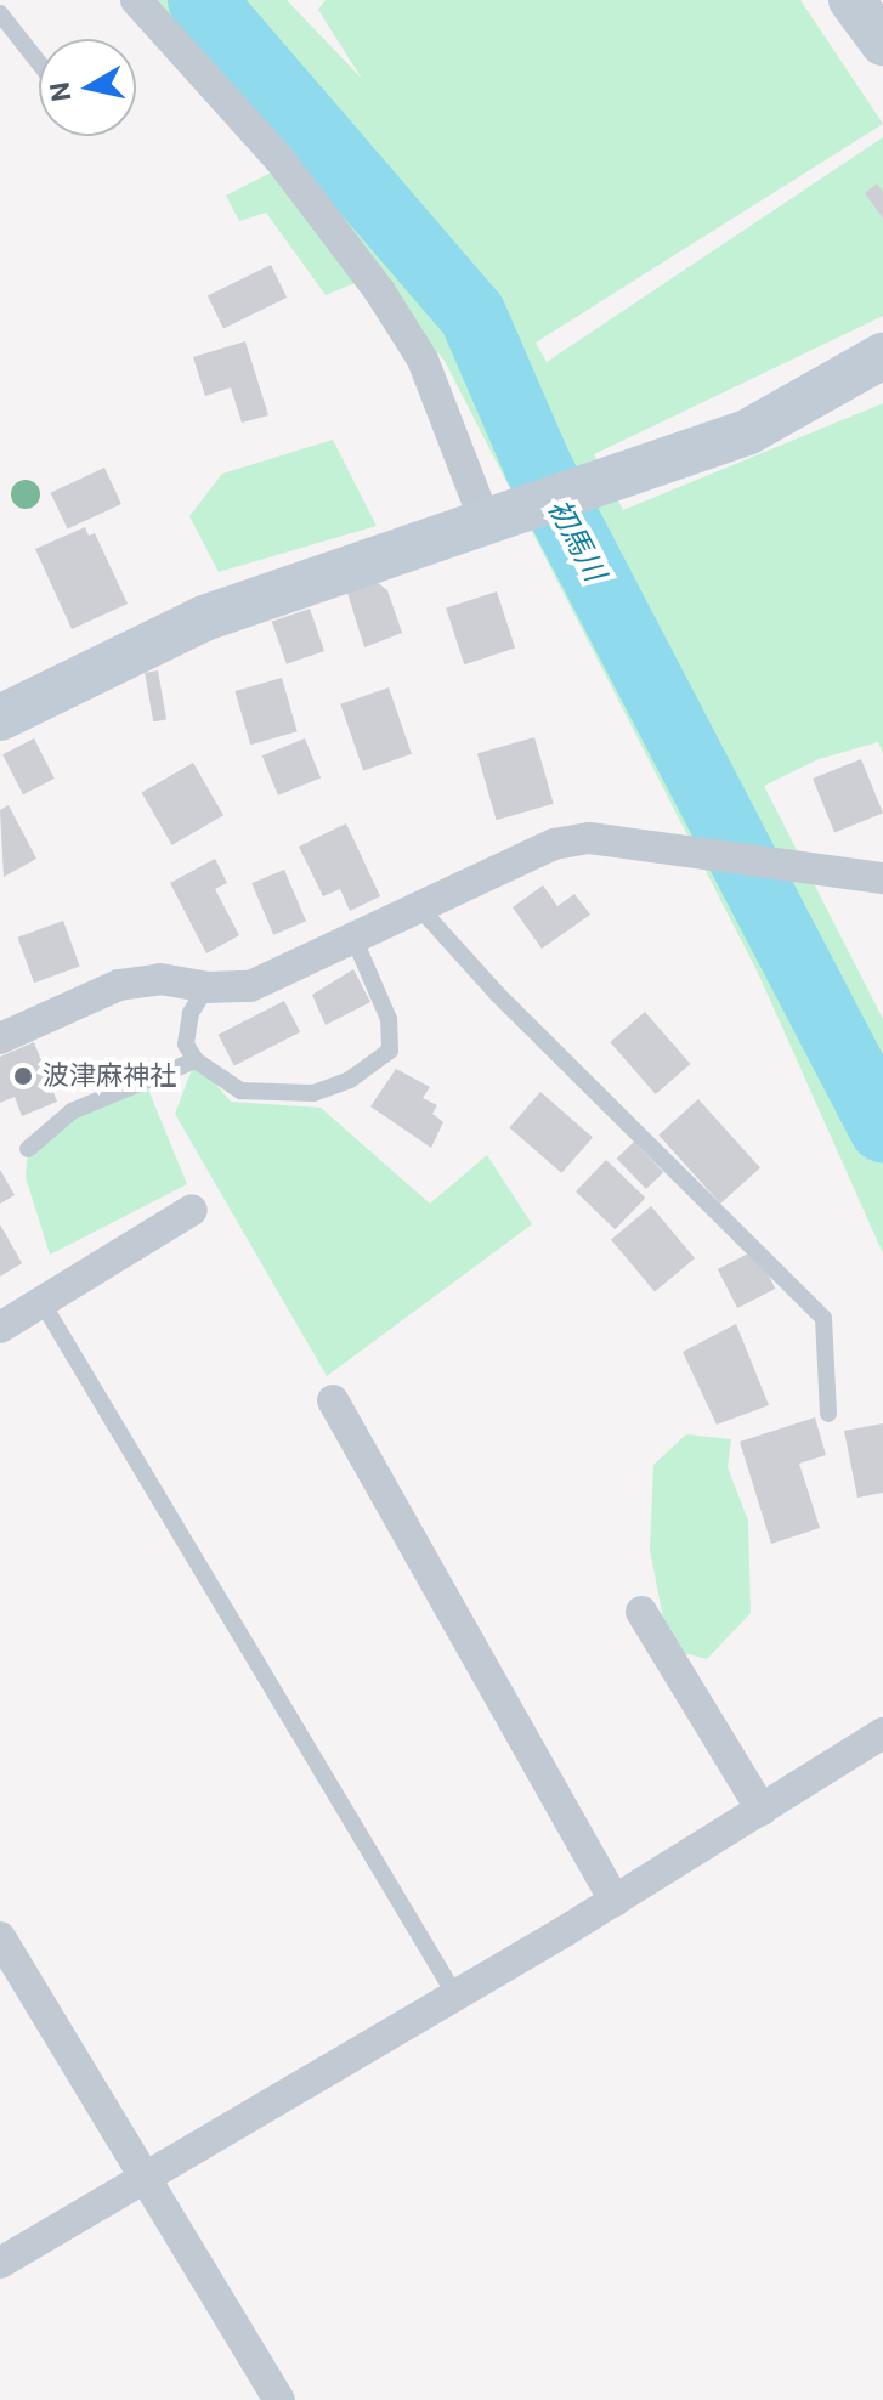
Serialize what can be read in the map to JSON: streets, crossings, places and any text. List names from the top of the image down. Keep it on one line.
{"water":["初馬川"],"places":["波津麻神社"],"north":"left"}
